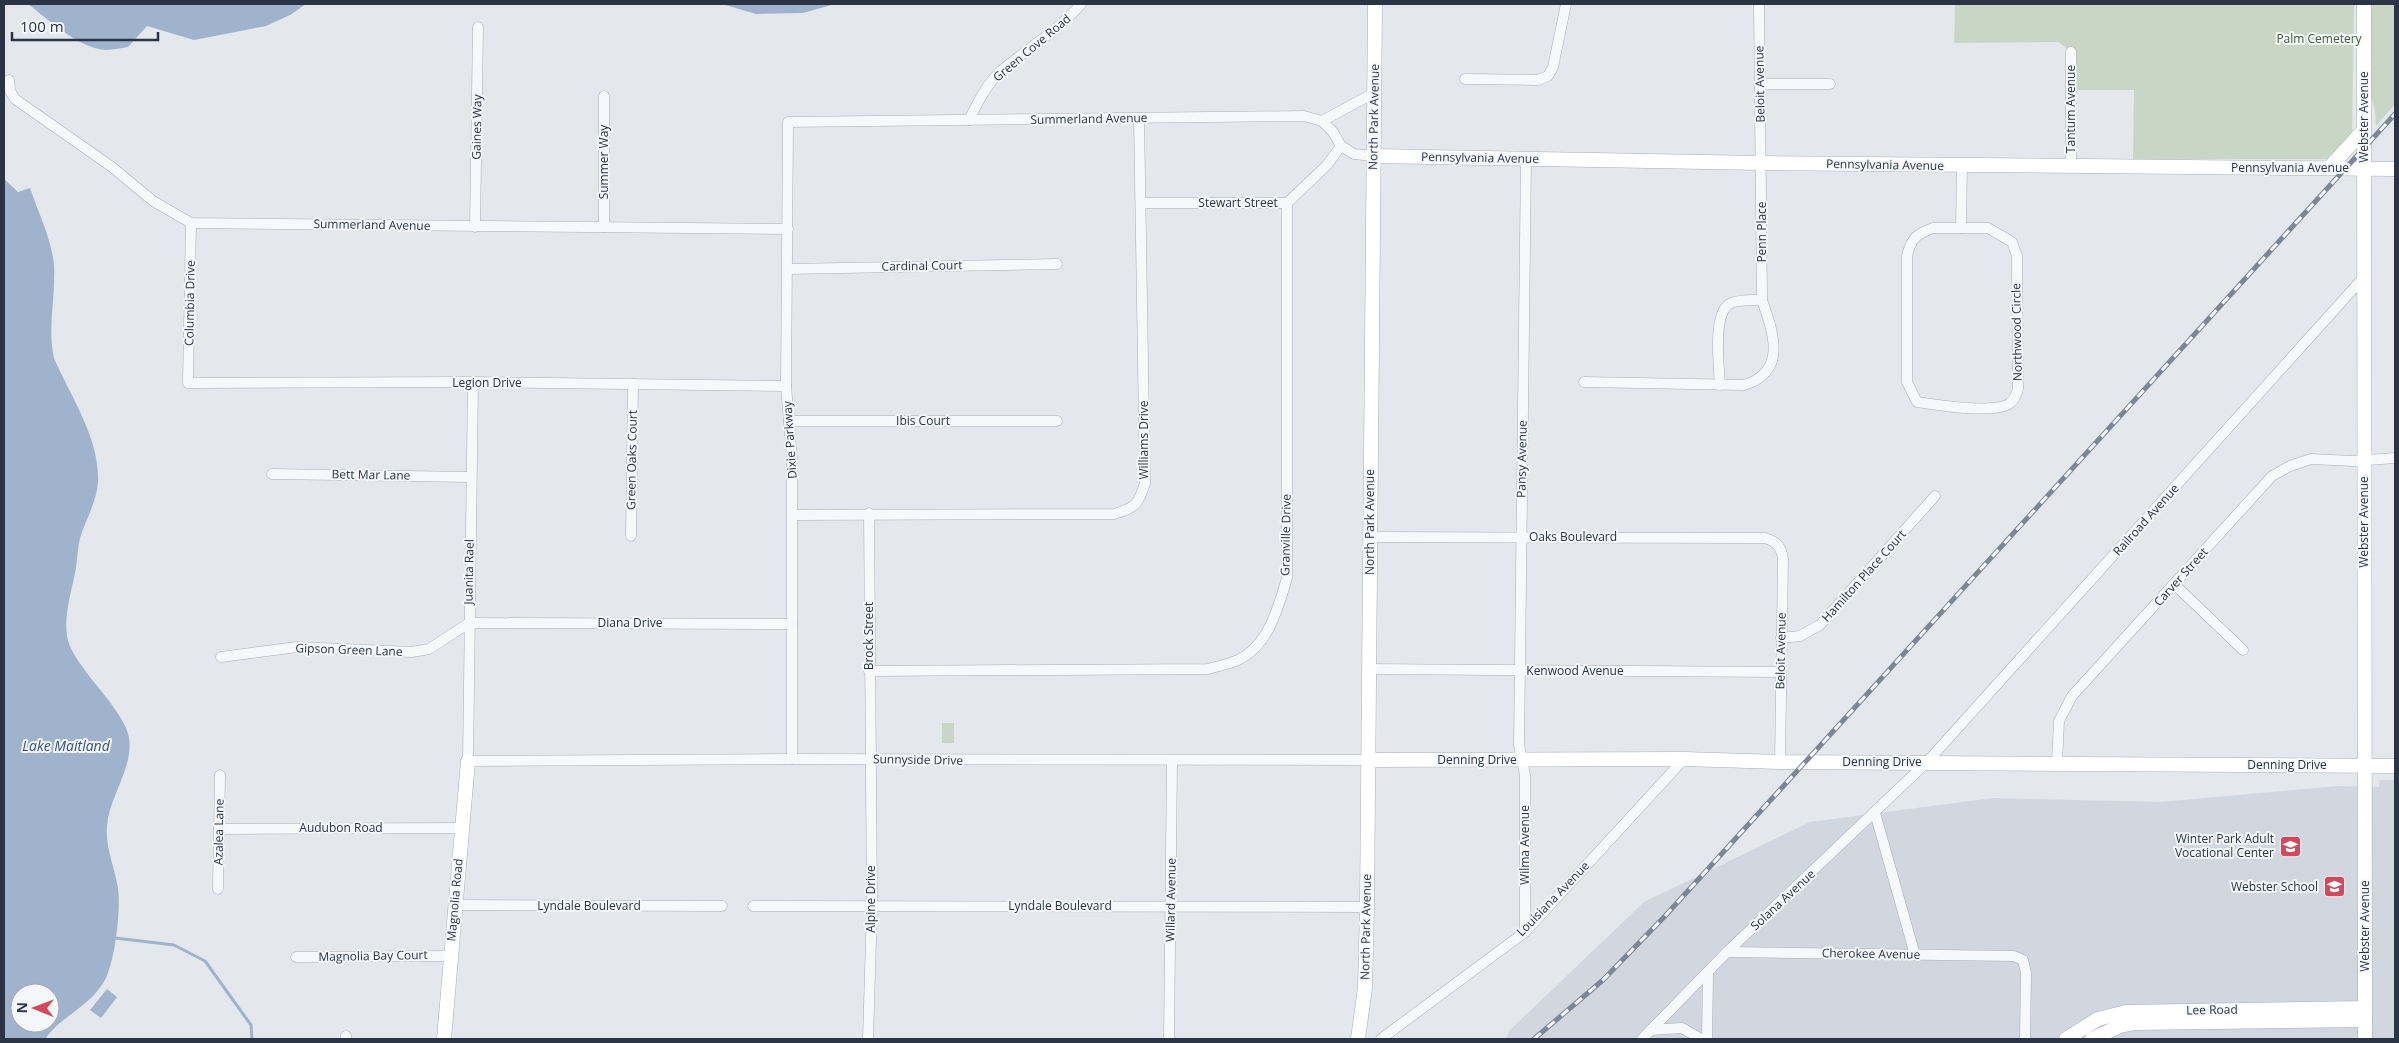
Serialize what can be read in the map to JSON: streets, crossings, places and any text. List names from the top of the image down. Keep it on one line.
{"streets":{"street":["Green Cove Road","Beloit Avenue","Tantum Avenue","North Park Avenue","Webster Avenue","Summerland Avenue","Gaines Way","Pennsylvania Avenue","Summer Way","Stewart Street","Penn Place","Cardinal Court","Columbia Drive","Northwood Circle","Legion Drive","Ibis Court","Dixie Parkway","Williams Drive","Pansy Avenue","Green Oaks Court","Bett Mar Lane","Railroad Avenue","Granville Drive","Oaks Boulevard","Juanita Rael","Hamilton Place Court","Carver Street","Diana Drive","Brock Street","Gipson Green Lane","Kenwood Avenue","Sunnyside Drive","Denning Drive","Audubon Road","Azalea Lane","Wilma Avenue","Alpine Drive","Louisiana Avenue","Magnolia Road","Willard Avenue","Solana Avenue","Lyndale Boulevard","Cherokee Avenue","Magnolia Bay Court","Lee Road"]},"crossings":[["Green Cove Road","Summerland Avenue"],["Beloit Avenue","Pennsylvania Avenue"],["Beloit Avenue","Penn Place"],["Beloit Avenue","Oaks Boulevard"],["Beloit Avenue","Hamilton Place Court"],["Beloit Avenue","Kenwood Avenue"],["Beloit Avenue","Denning Drive"],["Tantum Avenue","Pennsylvania Avenue"],["North Park Avenue","Pennsylvania Avenue"],["North Park Avenue","Oaks Boulevard"],["North Park Avenue","Kenwood Avenue"],["North Park Avenue","Sunnyside Drive"],["North Park Avenue","Denning Drive"],["North Park Avenue","Lyndale Boulevard"],["Webster Avenue","Pennsylvania Avenue"],["Webster Avenue","Railroad Avenue"],["Webster Avenue","Carver Street"],["Webster Avenue","Denning Drive"],["Webster Avenue","Lee Road"],["Summerland Avenue","Gaines Way"],["Summerland Avenue","Summer Way"],["Summerland Avenue","Columbia Drive"],["Summerland Avenue","Dixie Parkway"],["Summerland Avenue","Williams Drive"],["Pennsylvania Avenue","Penn Place"],["Pennsylvania Avenue","Pansy Avenue"],["Stewart Street","Williams Drive"],["Stewart Street","Granville Drive"],["Cardinal Court","Dixie Parkway"],["Columbia Drive","Legion Drive"],["Legion Drive","Dixie Parkway"],["Legion Drive","Green Oaks Court"],["Legion Drive","Juanita Rael"],["Ibis Court","Dixie Parkway"],["Dixie Parkway","Williams Drive"],["Dixie Parkway","Diana Drive"],["Dixie Parkway","Sunnyside Drive"],["Williams Drive","Brock Street"],["Pansy Avenue","Oaks Boulevard"],["Pansy Avenue","Kenwood Avenue"],["Pansy Avenue","Denning Drive"],["Pansy Avenue","Wilma Avenue"],["Bett Mar Lane","Juanita Rael"],["Railroad Avenue","Denning Drive"],["Railroad Avenue","Solana Avenue"],["Granville Drive","Brock Street"],["Juanita Rael","Diana Drive"],["Juanita Rael","Gipson Green Lane"],["Juanita Rael","Sunnyside Drive"],["Juanita Rael","Magnolia Road"],["Carver Street","Denning Drive"],["Diana Drive","Gipson Green Lane"],["Brock Street","Sunnyside Drive"],["Brock Street","Alpine Drive"],["Sunnyside Drive","Denning Drive"],["Sunnyside Drive","Alpine Drive"],["Sunnyside Drive","Magnolia Road"],["Sunnyside Drive","Willard Avenue"],["Denning Drive","Wilma Avenue"],["Denning Drive","Louisiana Avenue"],["Denning Drive","Solana Avenue"],["Audubon Road","Azalea Lane"],["Audubon Road","Magnolia Road"],["Wilma Avenue","Louisiana Avenue"],["Alpine Drive","Lyndale Boulevard"],["Magnolia Road","Lyndale Boulevard"],["Magnolia Road","Magnolia Bay Court"],["Willard Avenue","Lyndale Boulevard"],["Solana Avenue","Cherokee Avenue"]],"water":["Lake Maitland"],"parks":["Palm Cemetery"],"places":{"school or university":["Winter Park Adult Vocational Center","Webster School"]},"scale_bar":"100 m","north":"left"}
